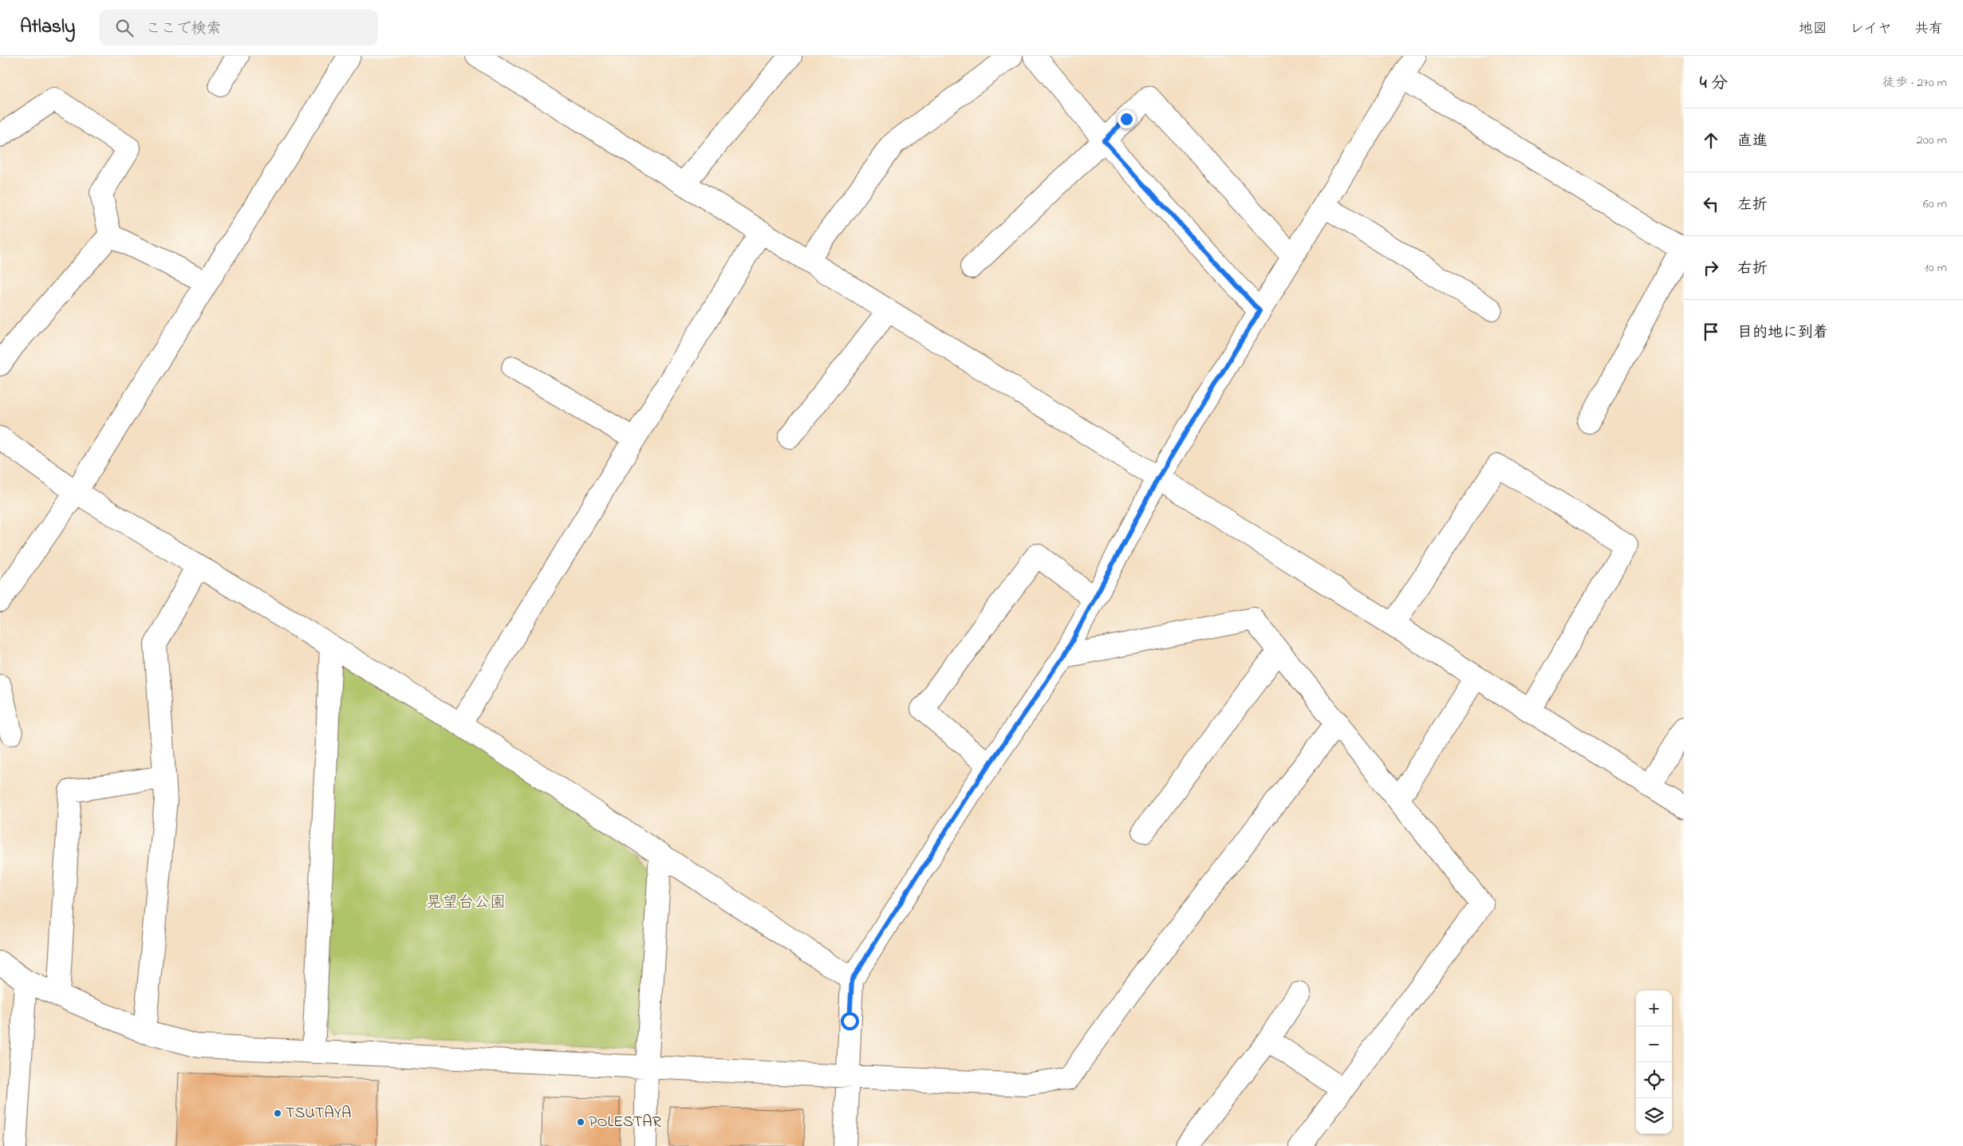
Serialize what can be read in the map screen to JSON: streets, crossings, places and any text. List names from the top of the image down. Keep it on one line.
{"parks":["晃望台公園"],"places":["TSUTAYA","POLESTAR"],"page":{"header":"Atlasly","search":"ここで検索","nav":["地図","レイヤ","共有"],"heading":["4 分","徒歩 · 270 m"],"list":[["直進","200 m"],["左折","60 m"],["右折","10 m"],"目的地に到着"],"map_buttons":["+","−"]}}
